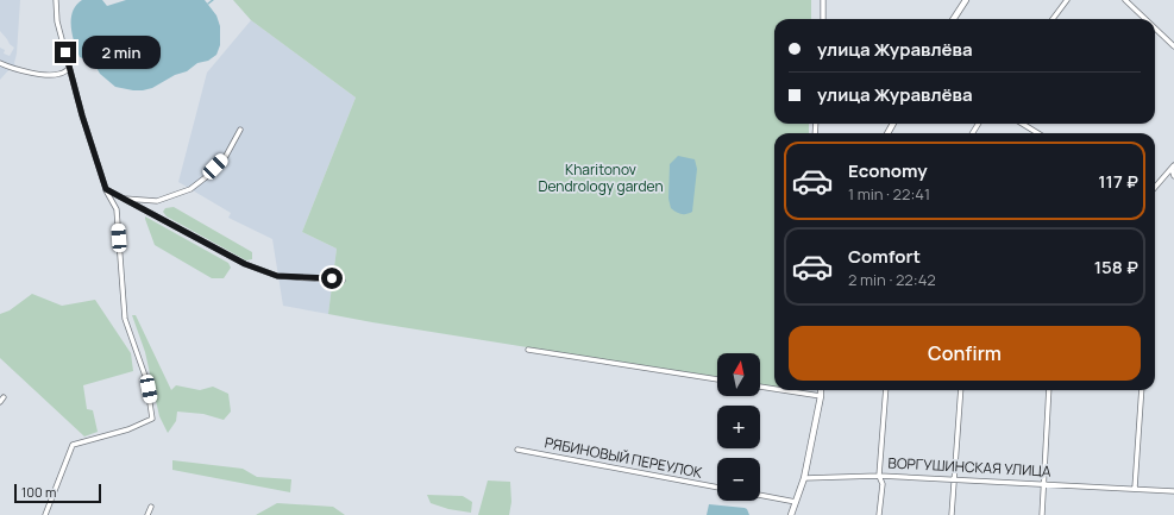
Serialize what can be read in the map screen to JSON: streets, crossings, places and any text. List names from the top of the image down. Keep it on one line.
{"streets":{"street":["РЯБИНОВЫЙ ПЕРЕУЛОК","ВОРГУШИНСКАЯ УЛИЦА"]},"parks":["Kharitonov Dendrology garden"],"scale_bar":"100 m","north":"top","page":{"banner":["улица Журавлёва","улица Журавлёва"],"bubble":"2 min","list":[{"name":"Economy","note":"1 min · 22:41","value":"117 ₽"},{"name":"Comfort","note":"2 min · 22:42","value":"158 ₽"}],"buttons":"Confirm","map_buttons":["+","−"],"scale":"100 m"}}
